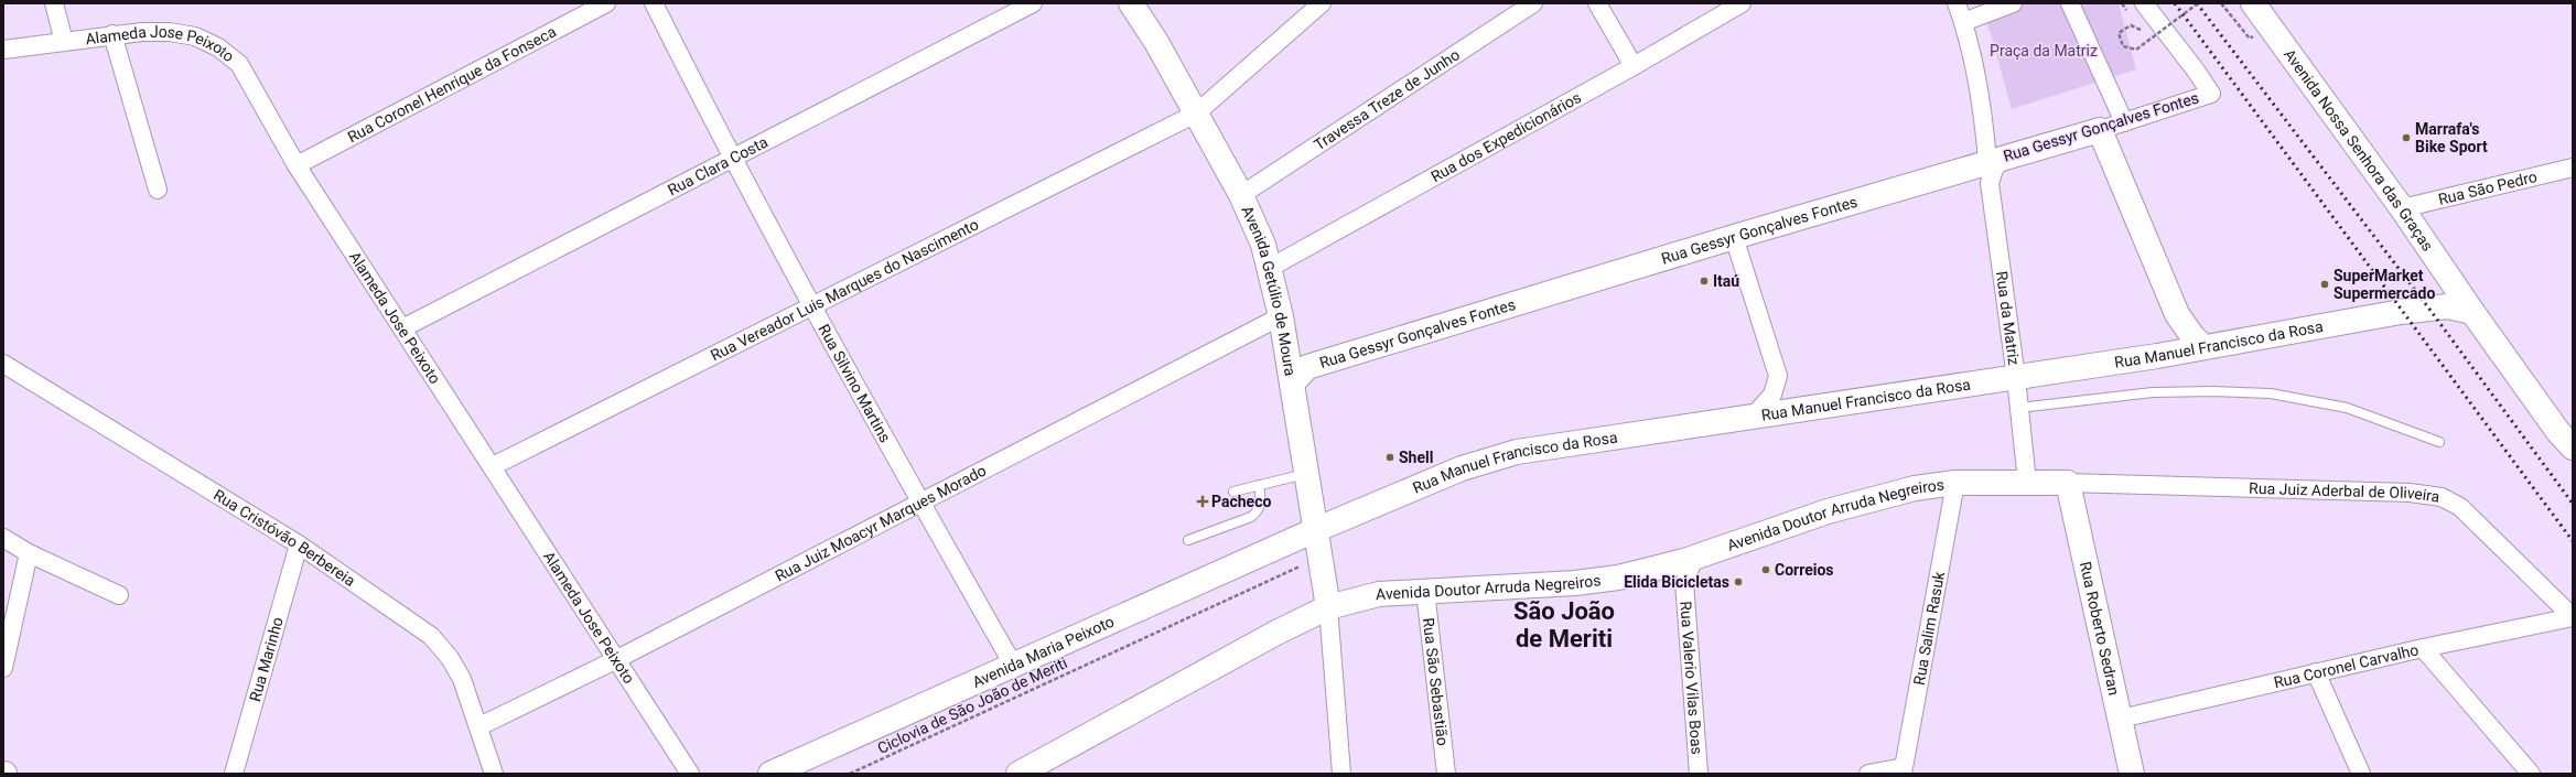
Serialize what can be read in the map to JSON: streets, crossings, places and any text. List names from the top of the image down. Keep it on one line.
{"streets":{"main road":["Rua Gessyr Gonçalves Fontes","Avenida Nossa Senhora das Graças","Avenida Getúlio de Moura","Rua Manuel Francisco da Rosa","Avenida Doutor Arruda Negreiros","Rua Roberto Sedran","Avenida Maria Peixoto"],"street":["Alameda Jose Peixoto","Rua Coronel Henrique da Fonseca","Travessa Treze de Junho","Rua dos Expedicionários","Rua Clara Costa","Rua São Pedro","Rua Vereador Luis Marques do Nascimento","Rua da Matriz","Rua Silvino Martins","Rua Juiz Aderbal de Oliveira","Rua Juiz Moacyr Marques Morado","Rua Cristóvão Berbereia","Rua Salim Rasuk","Rua Marinho","Rua Coronel Carvalho","Rua Valerio Vilas Boas","Rua São Sebastião"],"path":["Ciclovia de São João de Meriti"]},"crossings":[["Alameda Jose Peixoto","Rua Coronel Henrique da Fonseca"],["Alameda Jose Peixoto","Rua Clara Costa"],["Alameda Jose Peixoto","Rua Vereador Luis Marques do Nascimento"],["Alameda Jose Peixoto","Rua Juiz Moacyr Marques Morado"],["Travessa Treze de Junho","Avenida Getúlio de Moura"],["Rua Gessyr Gonçalves Fontes","Avenida Getúlio de Moura"],["Rua Gessyr Gonçalves Fontes","Rua da Matriz"],["Rua dos Expedicionários","Avenida Getúlio de Moura"],["Avenida Nossa Senhora das Graças","Rua São Pedro"],["Avenida Nossa Senhora das Graças","Rua Manuel Francisco da Rosa"],["Rua Clara Costa","Rua Silvino Martins"],["Rua Vereador Luis Marques do Nascimento","Avenida Getúlio de Moura"],["Rua Vereador Luis Marques do Nascimento","Rua Silvino Martins"],["Avenida Getúlio de Moura","Rua Manuel Francisco da Rosa"],["Avenida Getúlio de Moura","Avenida Doutor Arruda Negreiros"],["Avenida Getúlio de Moura","Rua Juiz Moacyr Marques Morado"],["Avenida Getúlio de Moura","Avenida Maria Peixoto"],["Avenida Getúlio de Moura","Ciclovia de São João de Meriti"],["Rua da Matriz","Rua Manuel Francisco da Rosa"],["Rua da Matriz","Avenida Doutor Arruda Negreiros"],["Rua Manuel Francisco da Rosa","Avenida Maria Peixoto"],["Rua Silvino Martins","Rua Juiz Moacyr Marques Morado"],["Rua Silvino Martins","Avenida Maria Peixoto"],["Rua Juiz Aderbal de Oliveira","Avenida Doutor Arruda Negreiros"],["Rua Juiz Aderbal de Oliveira","Rua Roberto Sedran"],["Rua Juiz Aderbal de Oliveira","Rua Coronel Carvalho"],["Avenida Doutor Arruda Negreiros","Rua Salim Rasuk"],["Avenida Doutor Arruda Negreiros","Rua Roberto Sedran"],["Avenida Doutor Arruda Negreiros","Rua Valerio Vilas Boas"],["Avenida Doutor Arruda Negreiros","Rua São Sebastião"],["Rua Juiz Moacyr Marques Morado","Rua Cristóvão Berbereia"],["Rua Cristóvão Berbereia","Rua Marinho"],["Rua Roberto Sedran","Rua Coronel Carvalho"]],"districts":["São João de Meriti"],"parks":["Praça da Matriz"],"places":{"other":["Marrafa's Bike Sport","Itaú","SuperMarket Supermercado","Shell","Correios","Elida Bicicletas"],"health":["Pacheco"]}}
